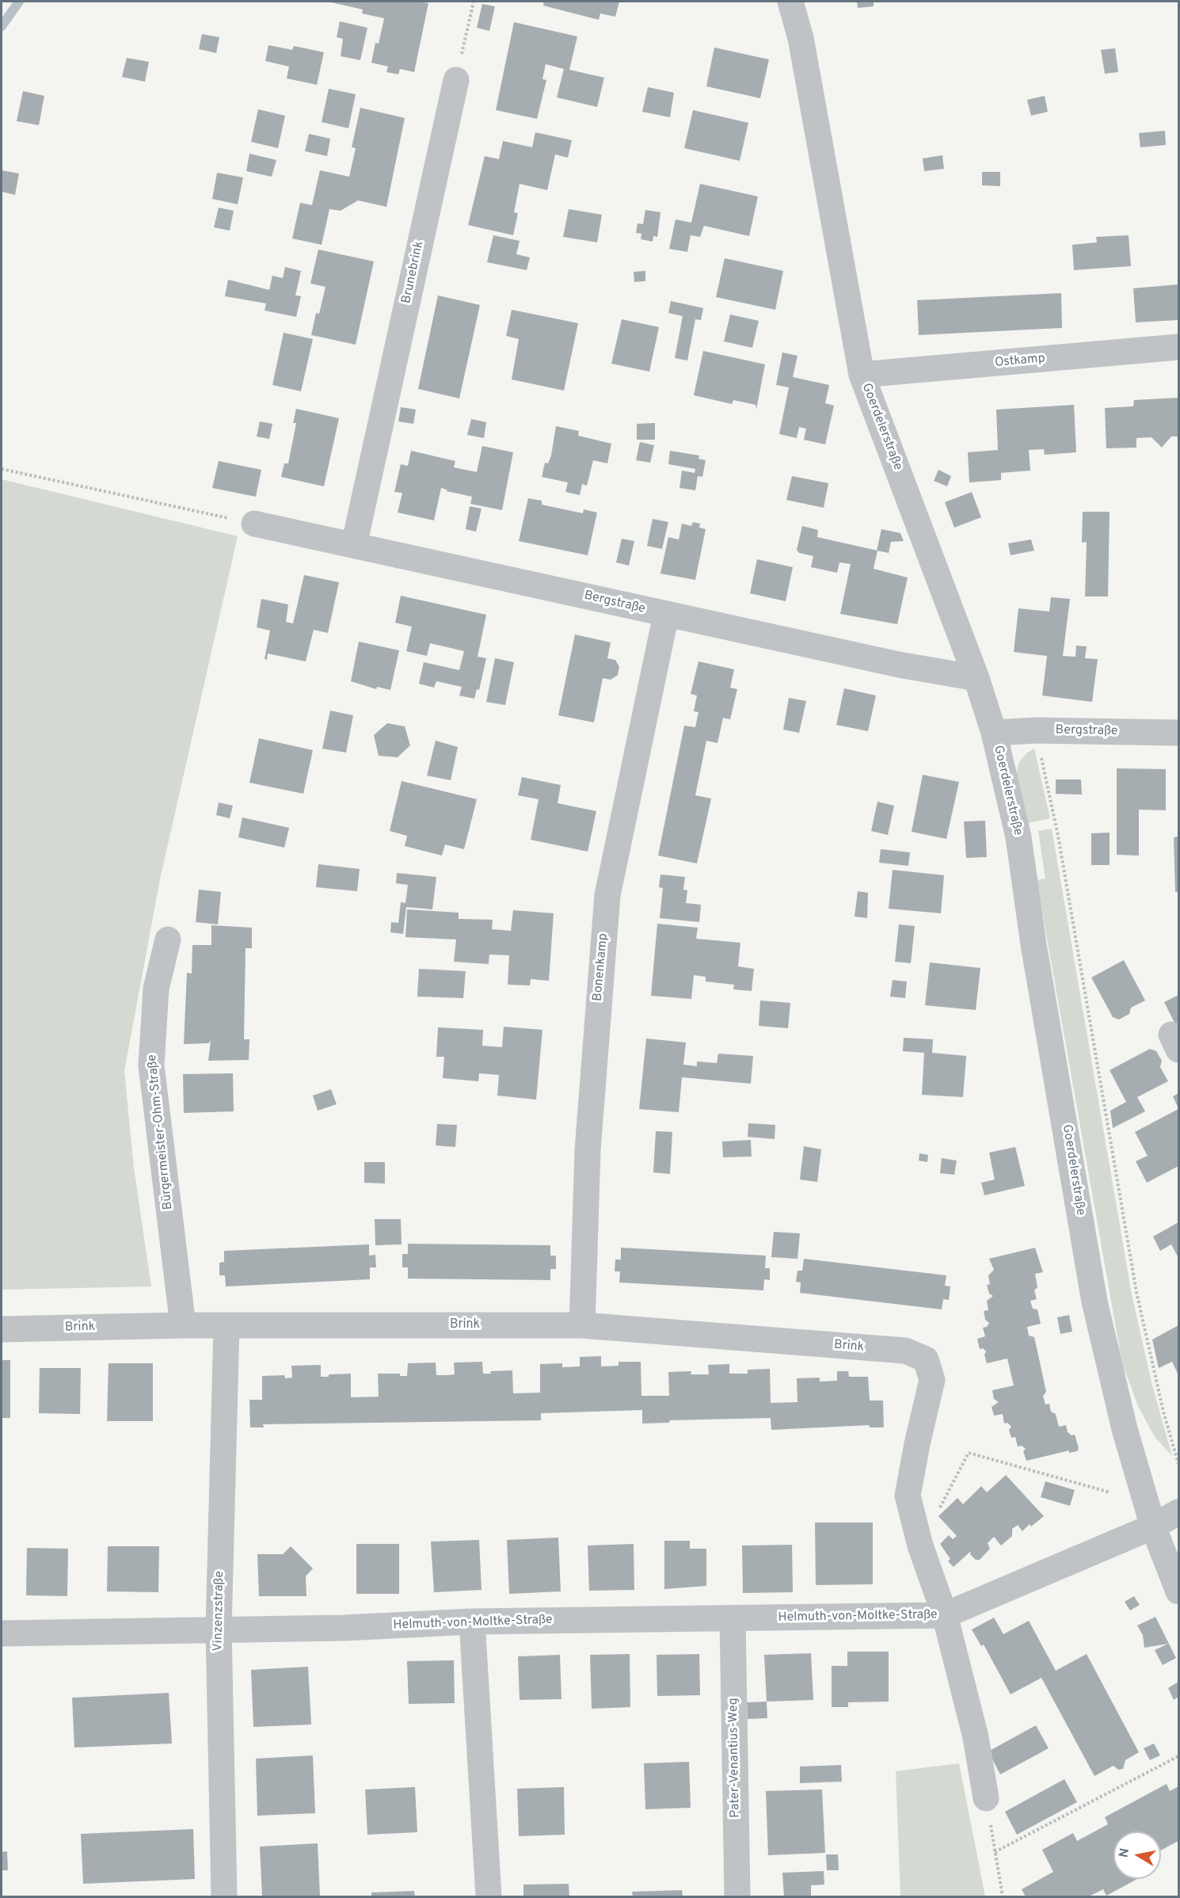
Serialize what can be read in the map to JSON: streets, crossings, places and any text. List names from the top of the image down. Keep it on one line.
{"streets":{"street":["Brunebrink","Ostkamp","Goerdelerstraße","Bergstraße","Bonenkamp","Bürgermeister-Ohm-Straße","Brink","Vinzenzstraße","Helmuth-von-Moltke-Straße","Pater-Venantius-Weg"]},"crossings":[["Brunebrink","Bergstraße"],["Ostkamp","Goerdelerstraße"],["Goerdelerstraße","Bergstraße"],["Goerdelerstraße","Helmuth-von-Moltke-Straße"],["Bergstraße","Bonenkamp"],["Bonenkamp","Brink"],["Bürgermeister-Ohm-Straße","Brink"],["Brink","Vinzenzstraße"],["Brink","Helmuth-von-Moltke-Straße"],["Vinzenzstraße","Helmuth-von-Moltke-Straße"],["Helmuth-von-Moltke-Straße","Pater-Venantius-Weg"]],"north":"left"}
